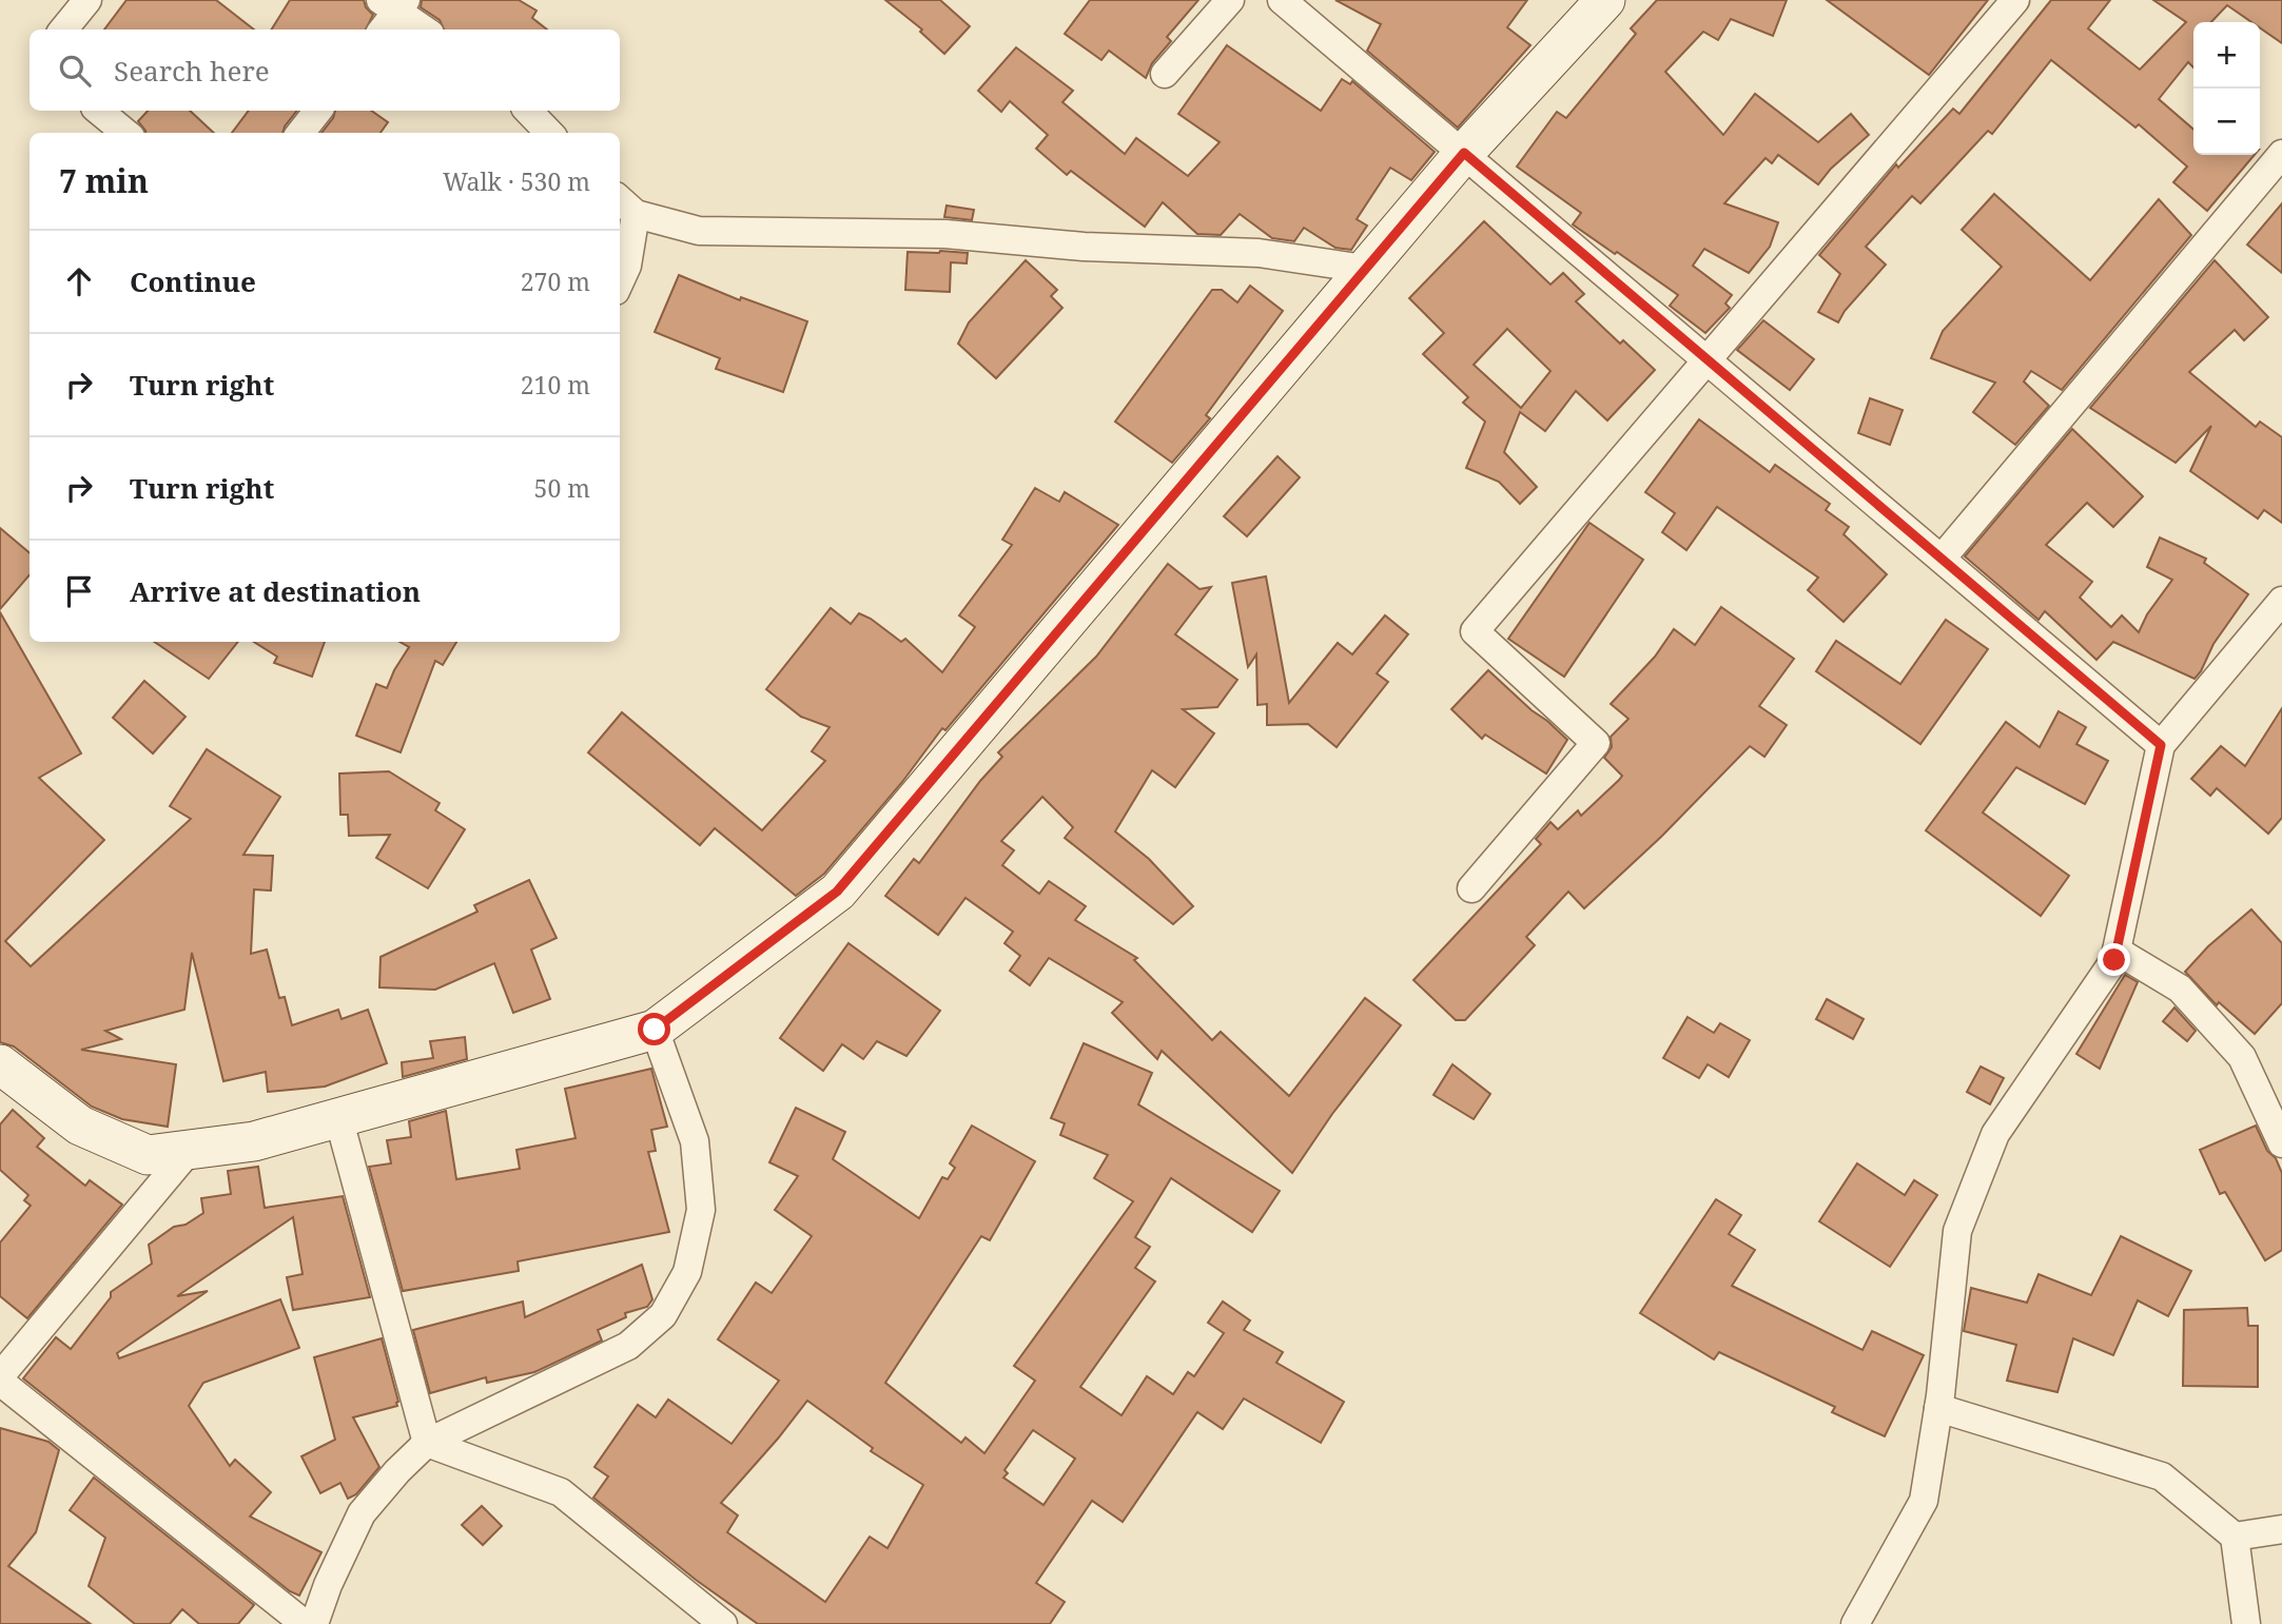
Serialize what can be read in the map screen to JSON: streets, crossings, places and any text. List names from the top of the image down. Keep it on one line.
{"page":{"map_buttons":["+","−"],"search":"Search here","heading":["7 min","Walk · 530 m"],"list":[["Continue","270 m"],["Turn right","210 m"],["Turn right","50 m"],"Arrive at destination"]}}
